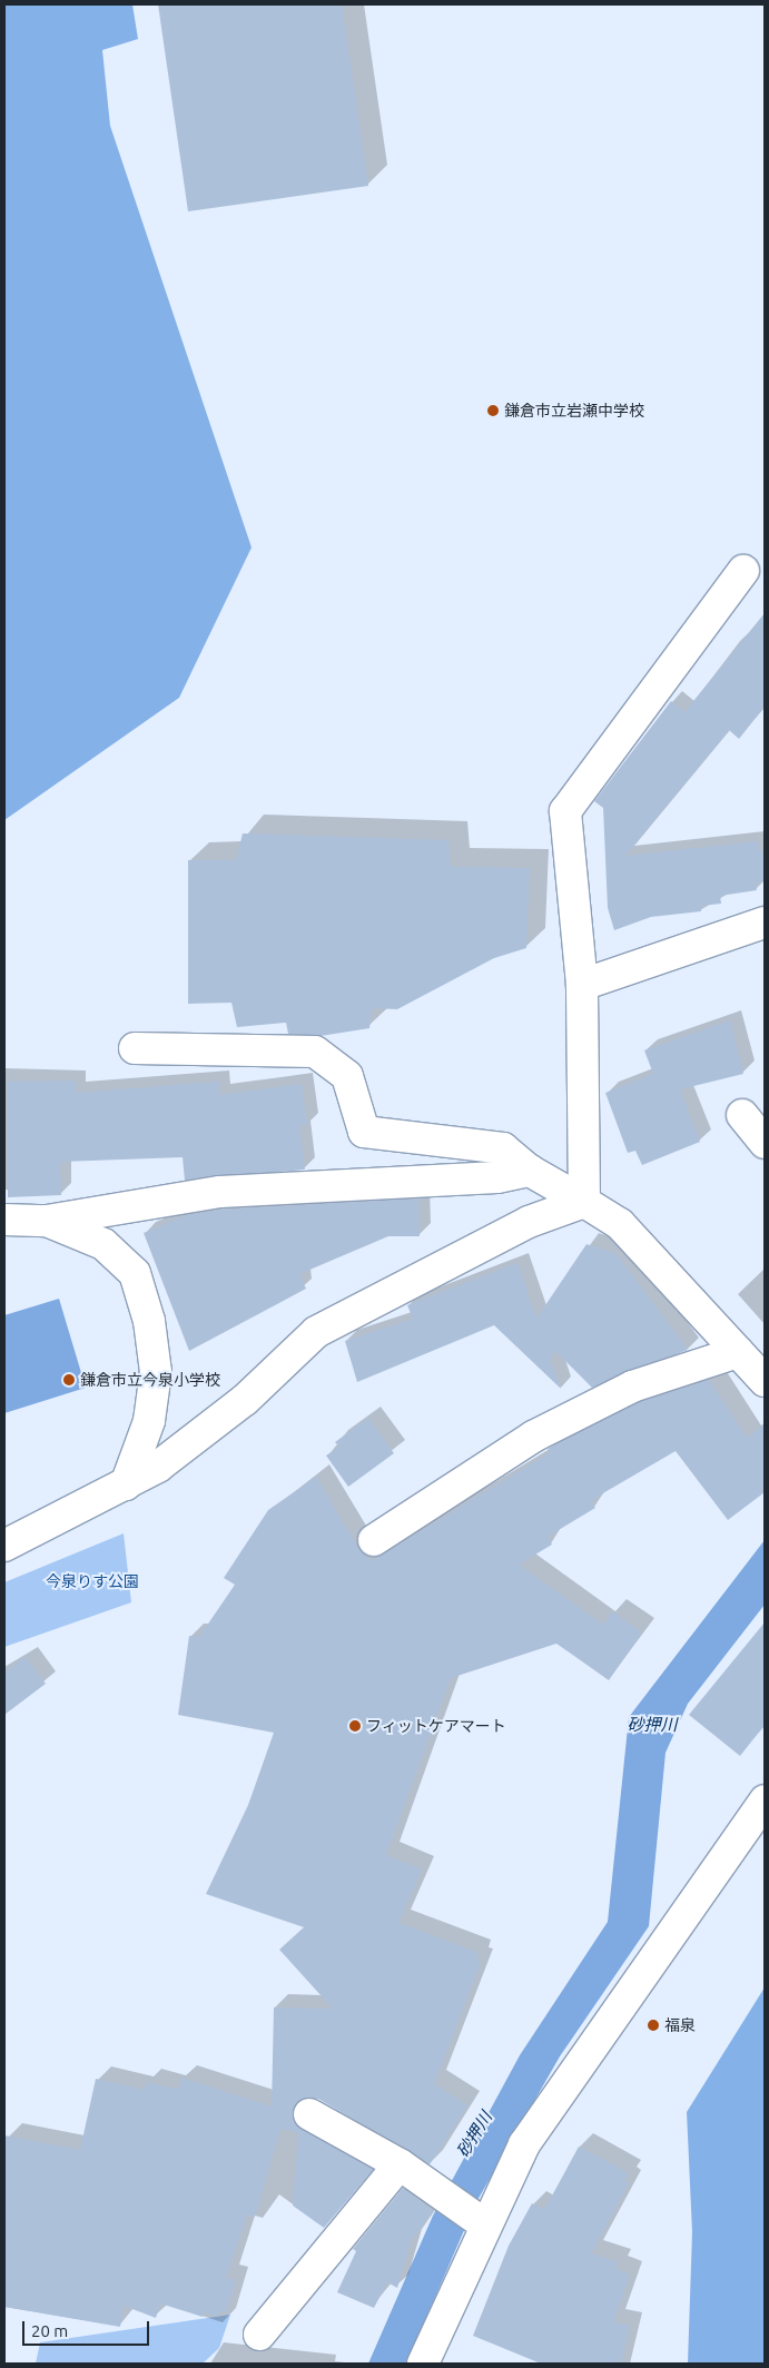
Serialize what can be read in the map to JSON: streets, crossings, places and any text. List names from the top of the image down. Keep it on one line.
{"water":["砂押川"],"parks":["今泉りす公園"],"places":["鎌倉市立岩瀬中学校","鎌倉市立今泉小学校","フィットケアマート","福泉"],"scale_bar":"20 m"}
